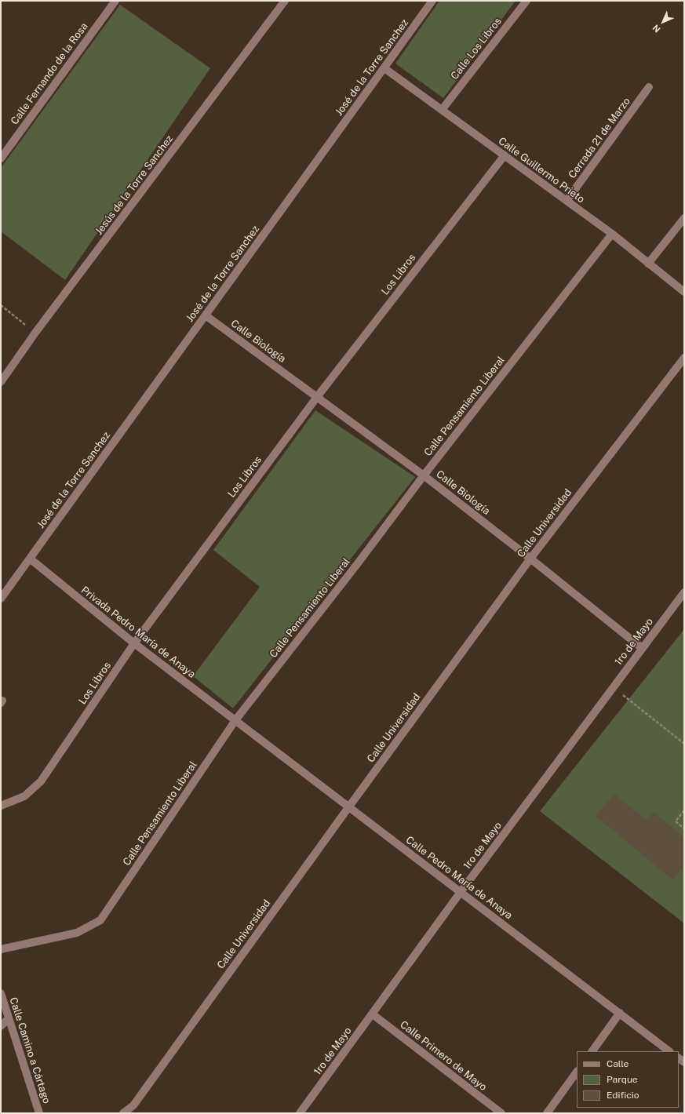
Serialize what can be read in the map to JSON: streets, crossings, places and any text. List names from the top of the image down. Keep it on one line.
{"streets":{"street":["Calle Los Libros","José de la Torre Sanchez","Calle Fernando de la Rosa","Cerrada 21 de Marzo","Calle Guillermo Prieto","Jesús de la Torre Sanchez","Los Libros","Calle Biología","Calle Pensamiento Liberal","Calle Universidad","Privada Pedro María de Anaya","1ro de Mayo","Calle Pedro María de Anaya","Calle Camino a Cártago","Calle Primero de Mayo"]},"crossings":[["Calle Los Libros","Calle Guillermo Prieto"],["José de la Torre Sanchez","Calle Guillermo Prieto"],["José de la Torre Sanchez","Calle Biología"],["José de la Torre Sanchez","Privada Pedro María de Anaya"],["Cerrada 21 de Marzo","Calle Guillermo Prieto"],["Calle Guillermo Prieto","Los Libros"],["Calle Guillermo Prieto","Calle Pensamiento Liberal"],["Los Libros","Calle Biología"],["Los Libros","Privada Pedro María de Anaya"],["Calle Biología","Calle Pensamiento Liberal"],["Calle Biología","Calle Universidad"],["Calle Biología","1ro de Mayo"],["Calle Pensamiento Liberal","Privada Pedro María de Anaya"],["Calle Pensamiento Liberal","Calle Pedro María de Anaya"],["Calle Universidad","Calle Pedro María de Anaya"],["Privada Pedro María de Anaya","Calle Pedro María de Anaya"],["1ro de Mayo","Calle Pedro María de Anaya"],["1ro de Mayo","Calle Primero de Mayo"]],"legend":["Calle","Parque","Edificio"],"north":"bottom left"}
